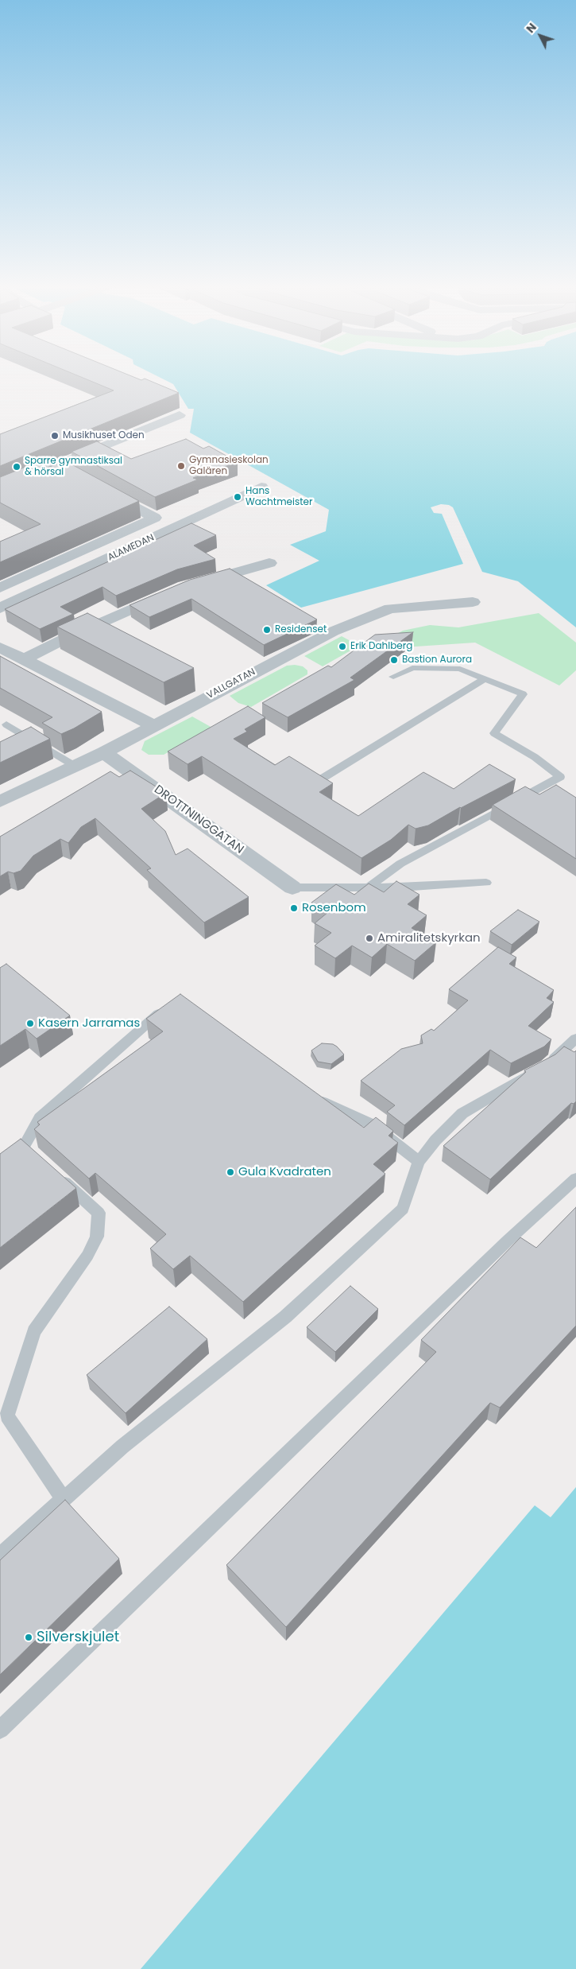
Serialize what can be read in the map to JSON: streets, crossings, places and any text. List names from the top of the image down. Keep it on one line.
{"streets":{"street":["ALAMEDAN","VALLGATAN","DROTTNINGGATAN"]},"crossings":[["VALLGATAN","DROTTNINGGATAN"]],"places":["Musikhuset Oden","Gymnasieskolan Galären","Sparre gymnastiksal & hörsal","Hans Wachtmeister","Residenset","Erik Dahlberg","Bastion Aurora","Rosenbom","Amiralitetskyrkan","Kasern Jarramas","Gula Kvadraten","Silverskjulet"],"north":"top left"}
